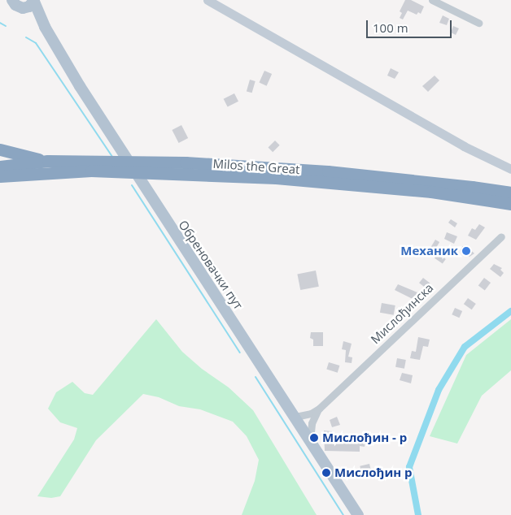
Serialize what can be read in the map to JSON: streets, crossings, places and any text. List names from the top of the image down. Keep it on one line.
{"streets":{"highway":["Milos the Great"],"main road":["Обреновачки пут"],"street":["Мислођинска"]},"crossings":[["Обреновачки пут","Мислођинска"]],"places":["Механик","Мислођин - р","Мислођин р"],"scale_bar":"100 m"}
